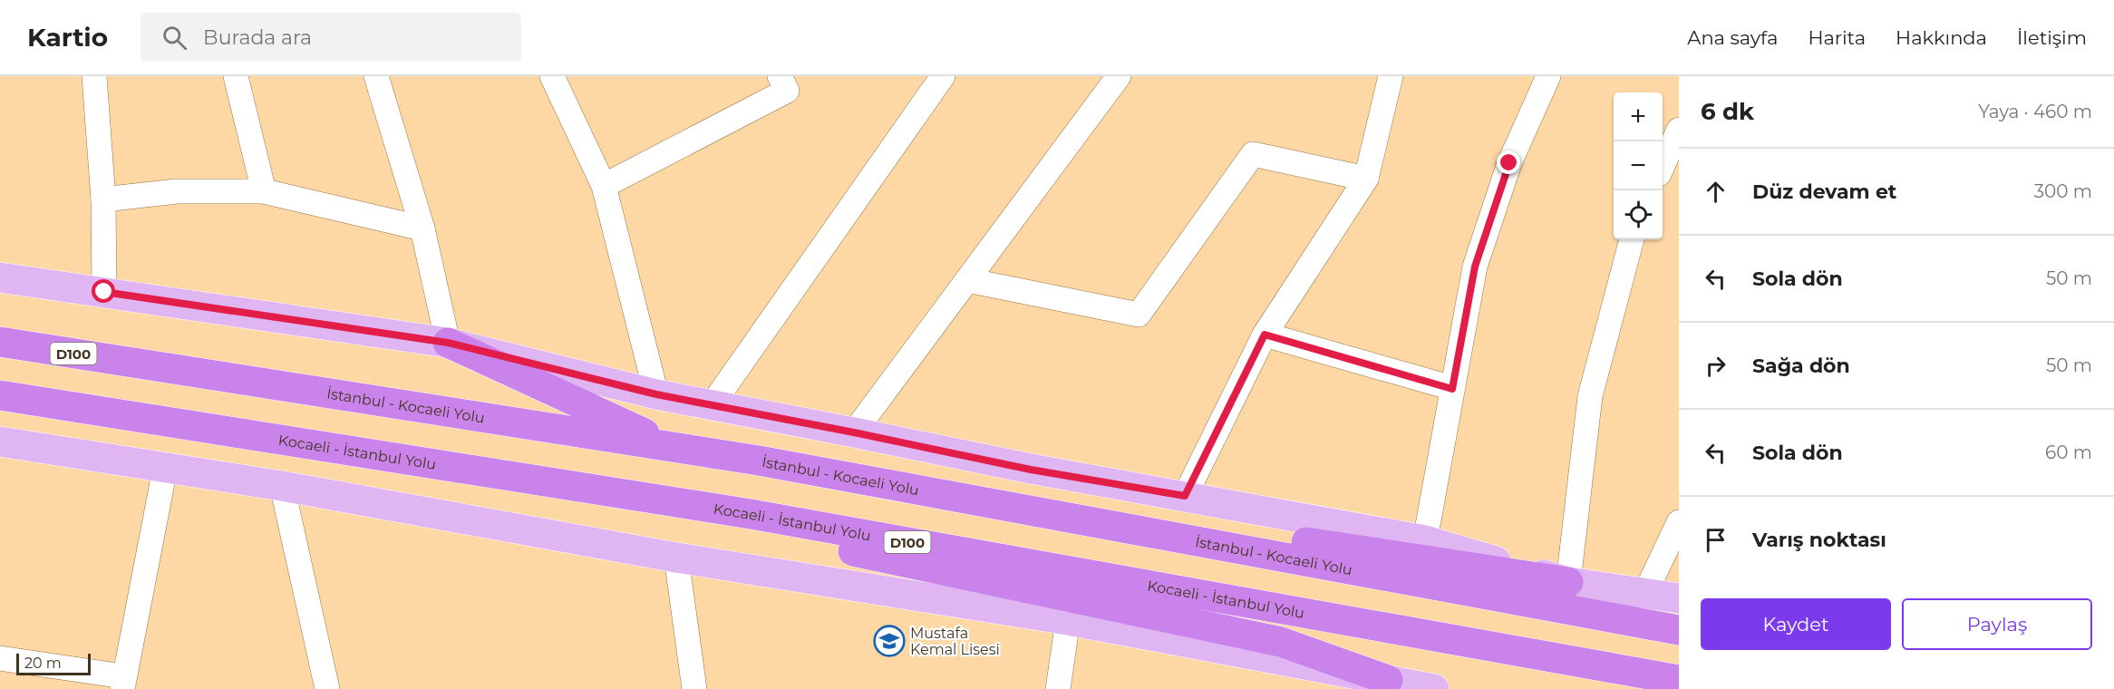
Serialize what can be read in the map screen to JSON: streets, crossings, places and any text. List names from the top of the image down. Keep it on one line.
{"streets":{"highway":["D100","İstanbul - Kocaeli Yolu","Kocaeli - İstanbul Yolu"]},"places":{"school or university":["Mustafa Kemal Lisesi"]},"scale_bar":"20 m","page":{"header":"Kartio","search":"Burada ara","nav":["Ana sayfa","Harita","Hakkında","İletişim"],"heading":["6 dk","Yaya · 460 m"],"map_buttons":["+","−"],"list":[["Düz devam et","300 m"],["Sola dön","50 m"],["Sağa dön","50 m"],["Sola dön","60 m"],"Varış noktası"],"buttons":["Kaydet","Paylaş"],"scale":"20 m"}}
